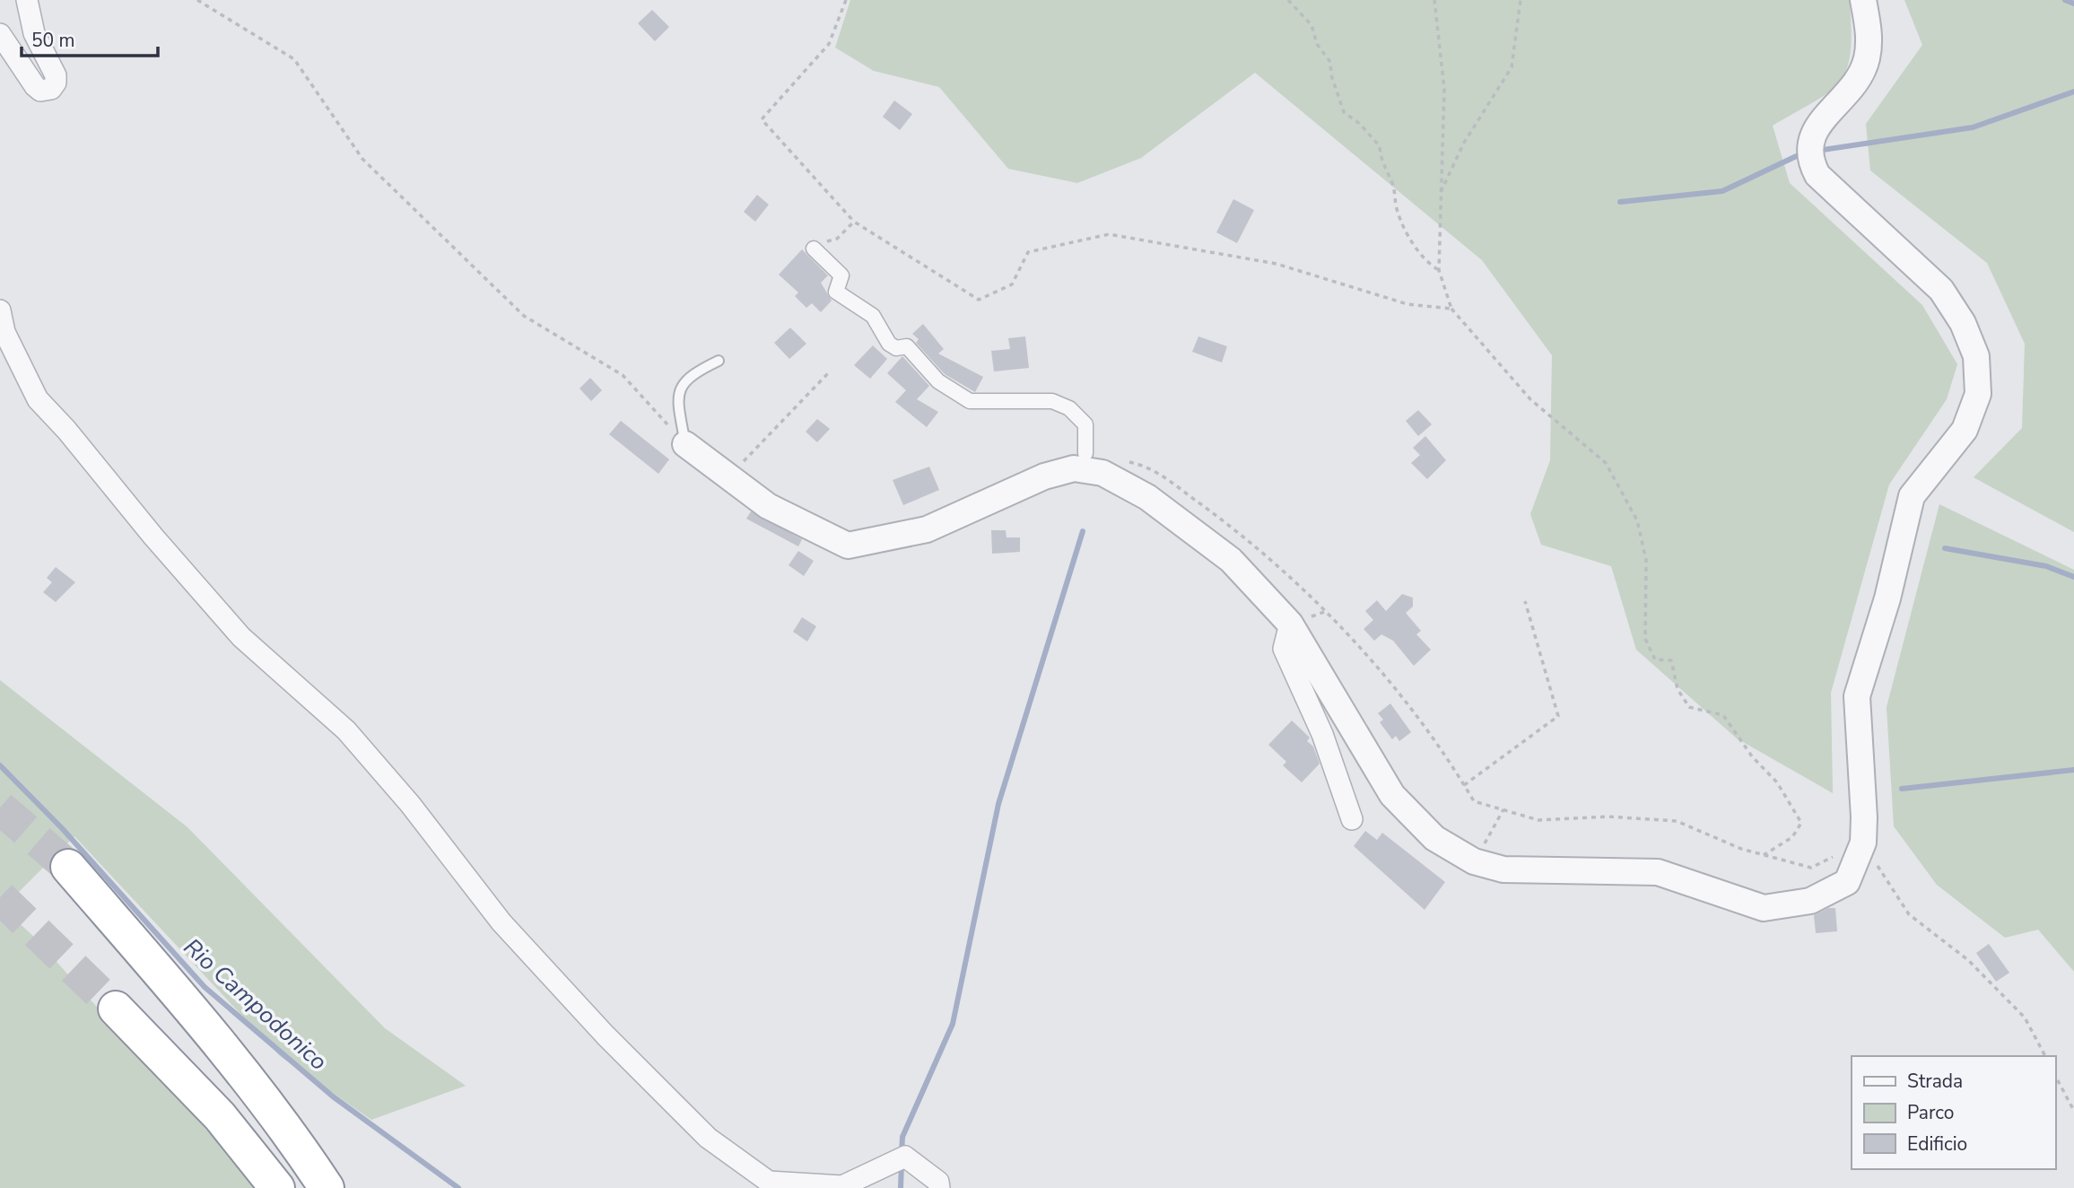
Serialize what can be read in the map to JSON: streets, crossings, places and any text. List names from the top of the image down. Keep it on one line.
{"water":["Rio Campodonico"],"legend":["Strada","Parco","Edificio"],"scale_bar":"50 m"}
